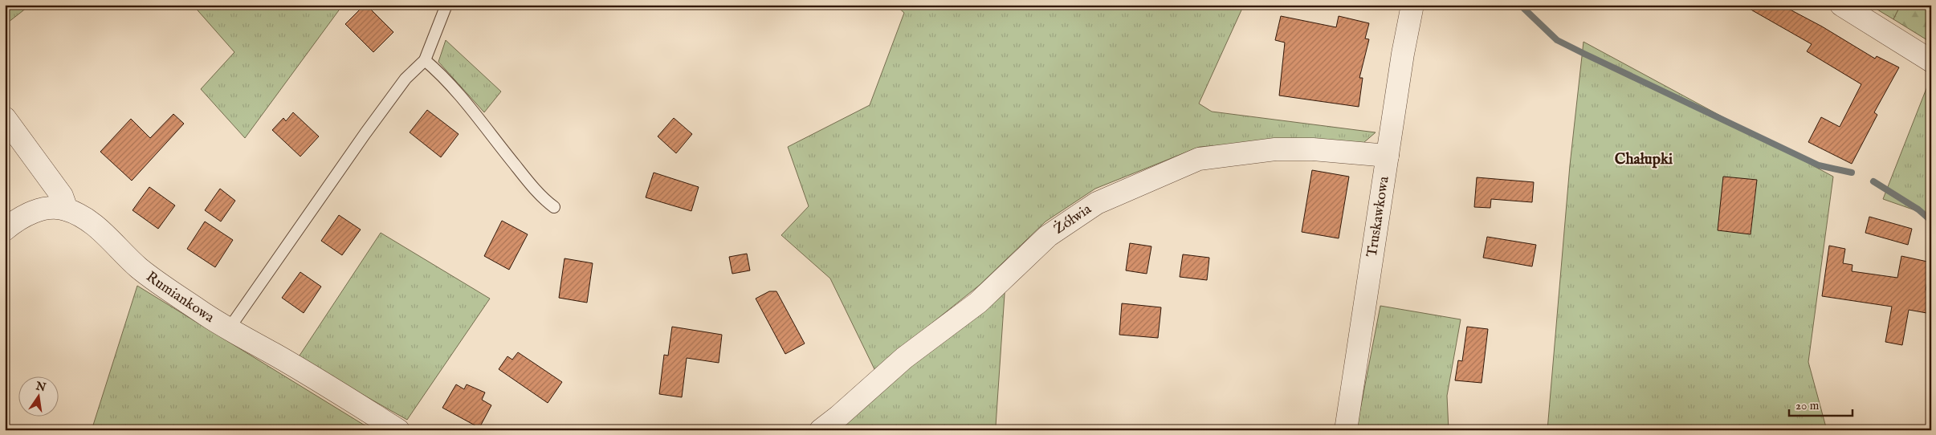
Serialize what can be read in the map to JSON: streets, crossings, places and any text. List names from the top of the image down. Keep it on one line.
{"streets":{"street":["Truskawkowa","Żółwia","Rumiankowa"]},"crossings":[["Truskawkowa","Żółwia"]],"districts":["Chałupki"],"scale_bar":"20 m","north":"top"}
